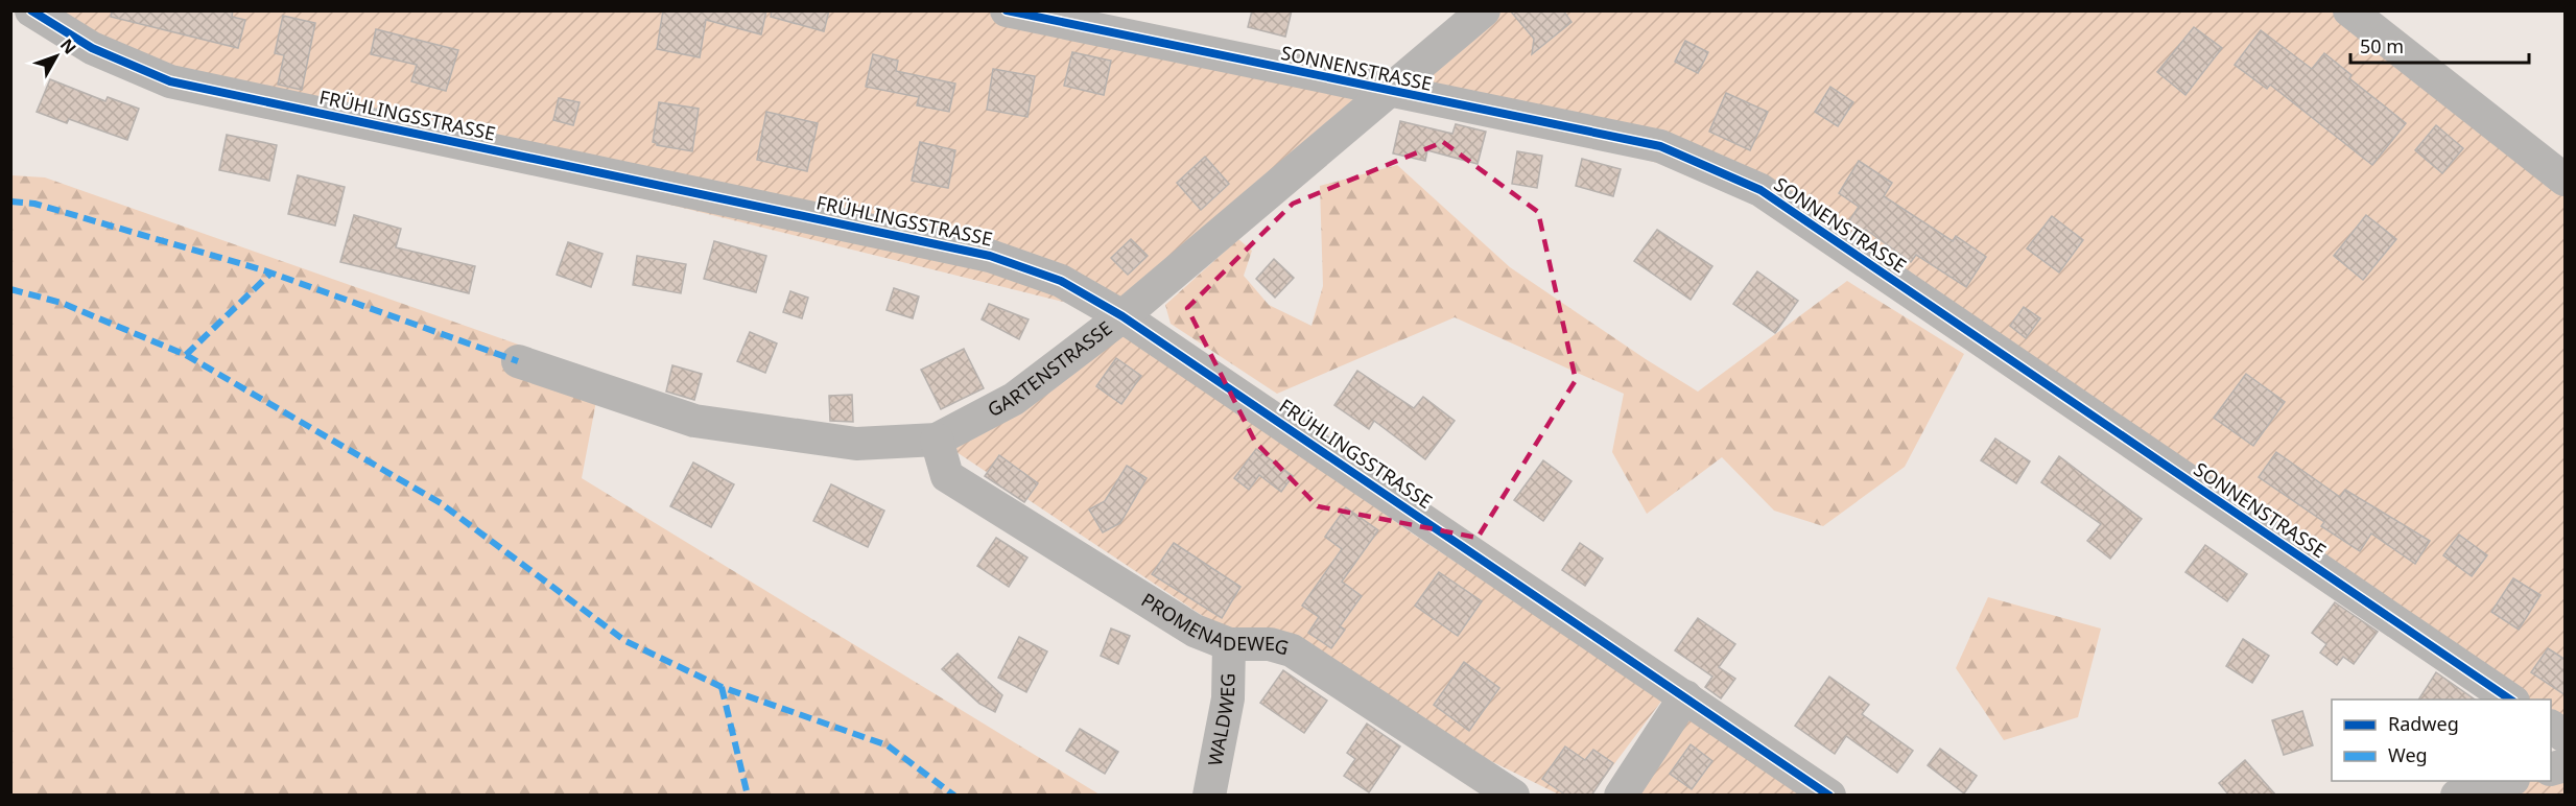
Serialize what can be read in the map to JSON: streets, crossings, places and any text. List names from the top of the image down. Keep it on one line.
{"streets":{"street":["SONNENSTRASSE","FRÜHLINGSSTRASSE","GARTENSTRASSE","PROMENADEWEG","WALDWEG"]},"crossings":[["SONNENSTRASSE","GARTENSTRASSE"],["FRÜHLINGSSTRASSE","GARTENSTRASSE"],["GARTENSTRASSE","PROMENADEWEG"],["PROMENADEWEG","WALDWEG"]],"legend":["Radweg","Weg"],"scale_bar":"50 m","north":"top right"}
